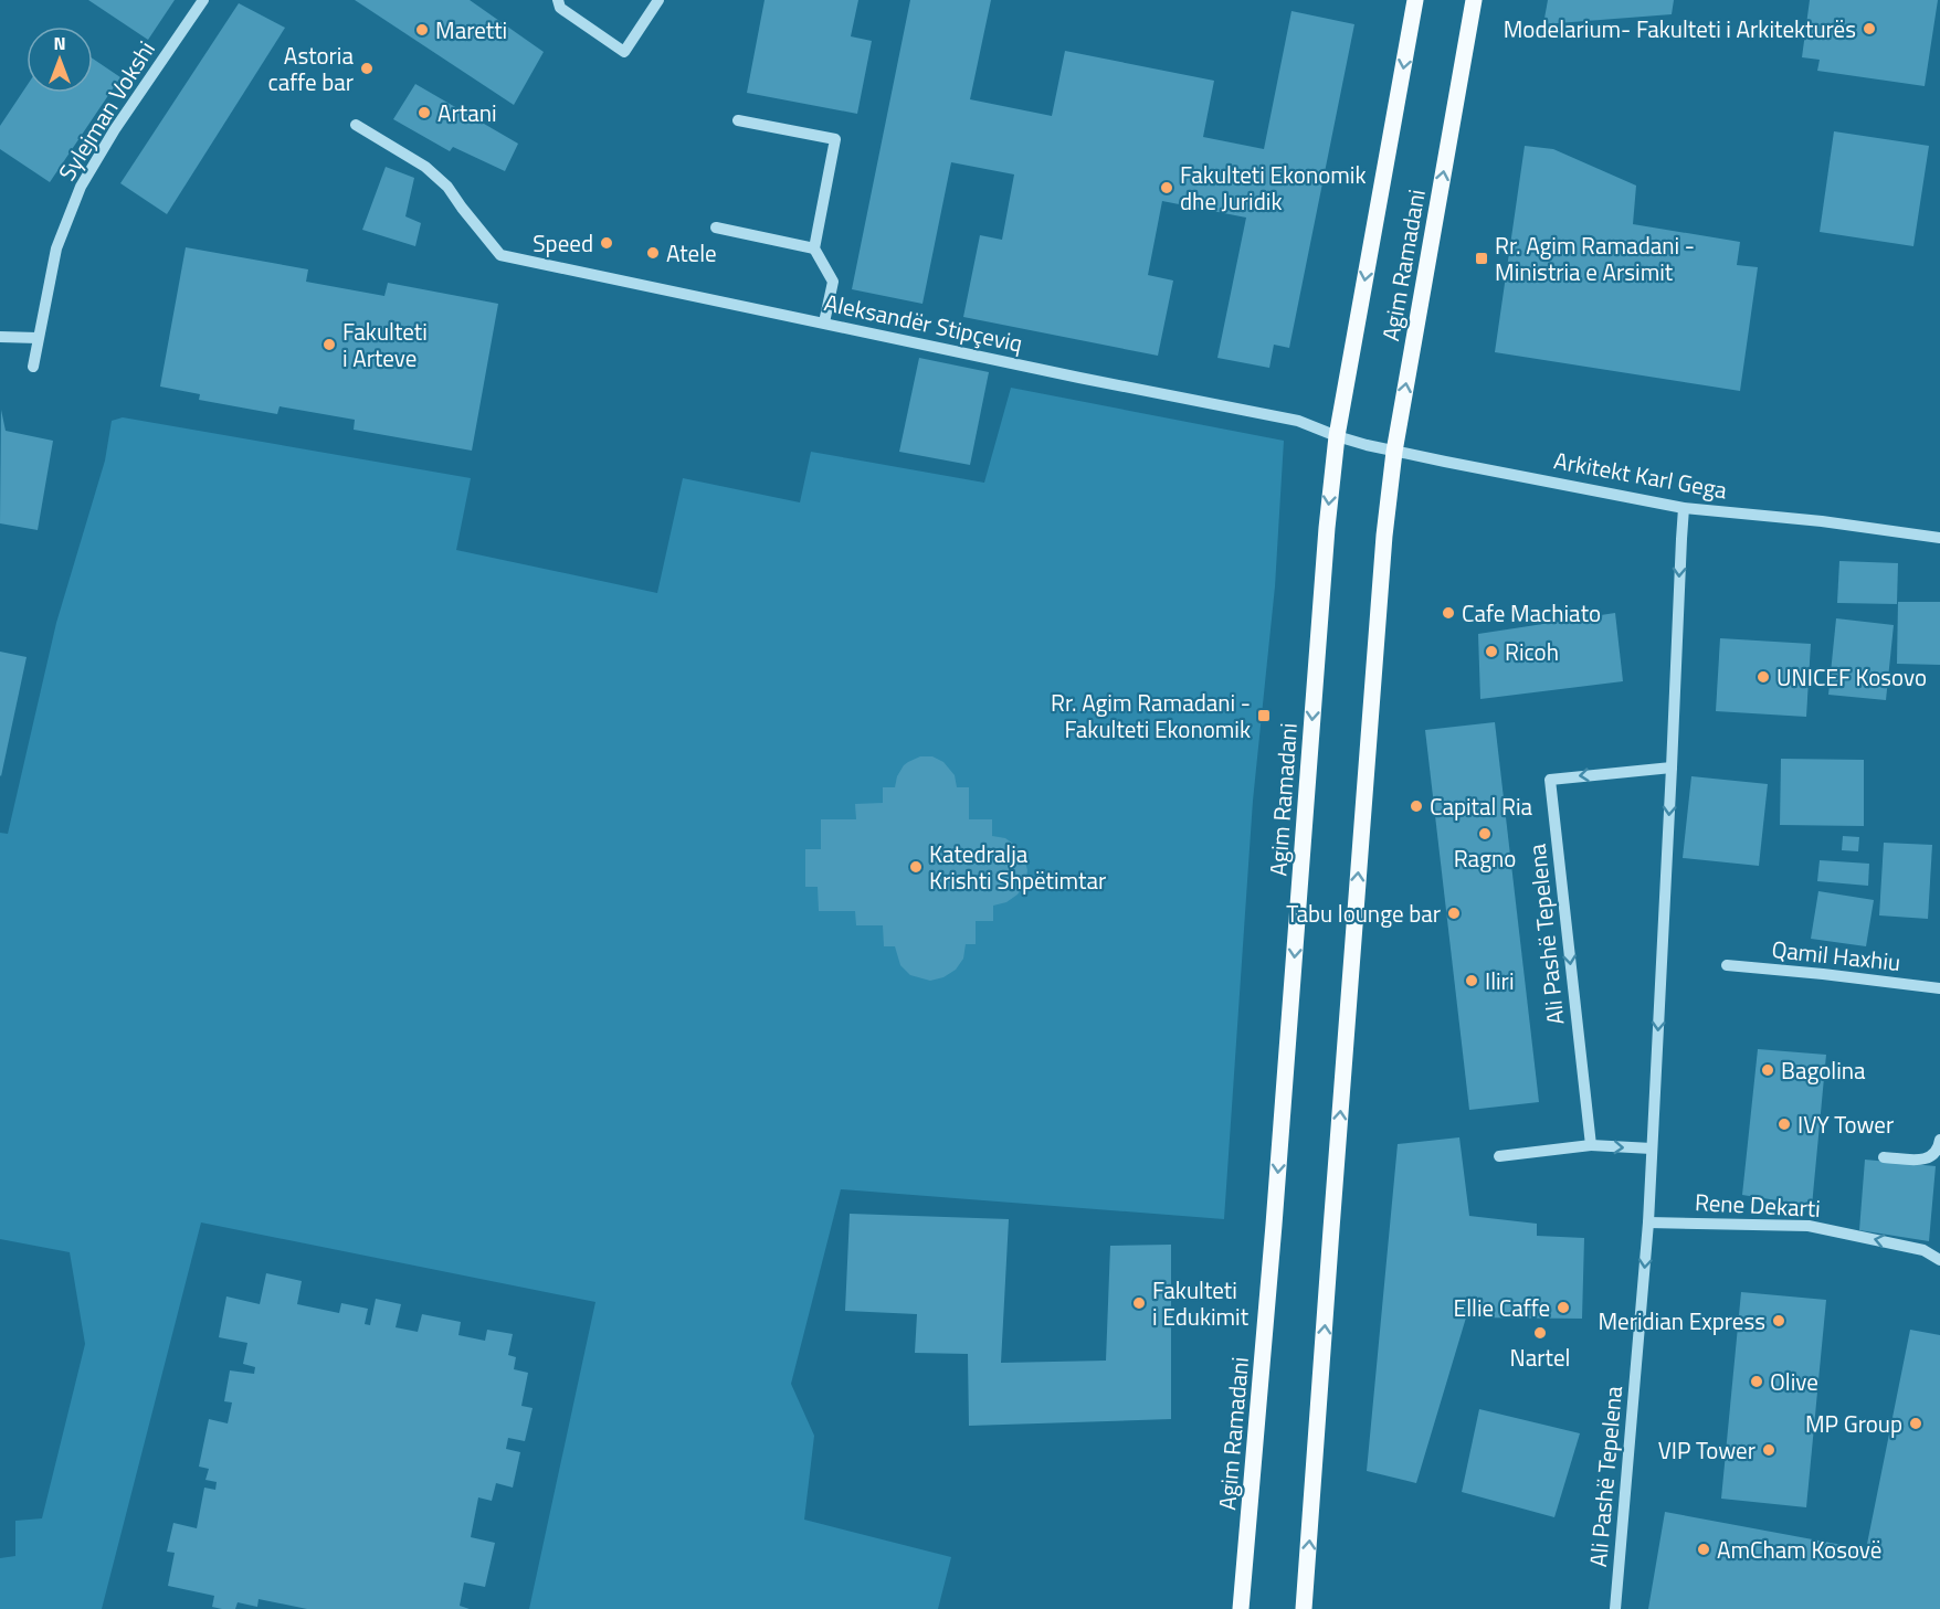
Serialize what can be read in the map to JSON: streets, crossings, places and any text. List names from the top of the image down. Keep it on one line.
{"streets":{"main road":["Agim Ramadani"],"street":["Sylejman Vokshi","Aleksandër Stipçeviq","Arkitekt Karl Gega","Ali Pashë Tepelena","Qamil Haxhiu","Rene Dekarti"]},"crossings":[["Agim Ramadani","Aleksandër Stipçeviq"],["Agim Ramadani","Arkitekt Karl Gega"],["Aleksandër Stipçeviq","Arkitekt Karl Gega"],["Arkitekt Karl Gega","Ali Pashë Tepelena"],["Ali Pashë Tepelena","Rene Dekarti"]],"one_way":["Ali Pashë Tepelena","Rene Dekarti"],"places":{"other":["Modelarium- Fakulteti i Arkitekturës","Maretti","Astoria caffe bar","Artani","Fakulteti Ekonomik dhe Juridik","Speed","Atele","Fakulteti i Arteve","Cafe Machiato","Ricoh","UNICEF Kosovo","Capital Ria","Ragno","Katedralja Krishti Shpëtimtar","Tabu lounge bar","Iliri","Bagolina","IVY Tower","Fakulteti i Edukimit","Ellie Caffe","Meridian Express","Nartel","Olive","MP Group","VIP Tower","AmCham Kosovë"],"transit":["Rr. Agim Ramadani - Ministria e Arsimit","Rr. Agim Ramadani - Fakulteti Ekonomik"]},"north":"top"}
